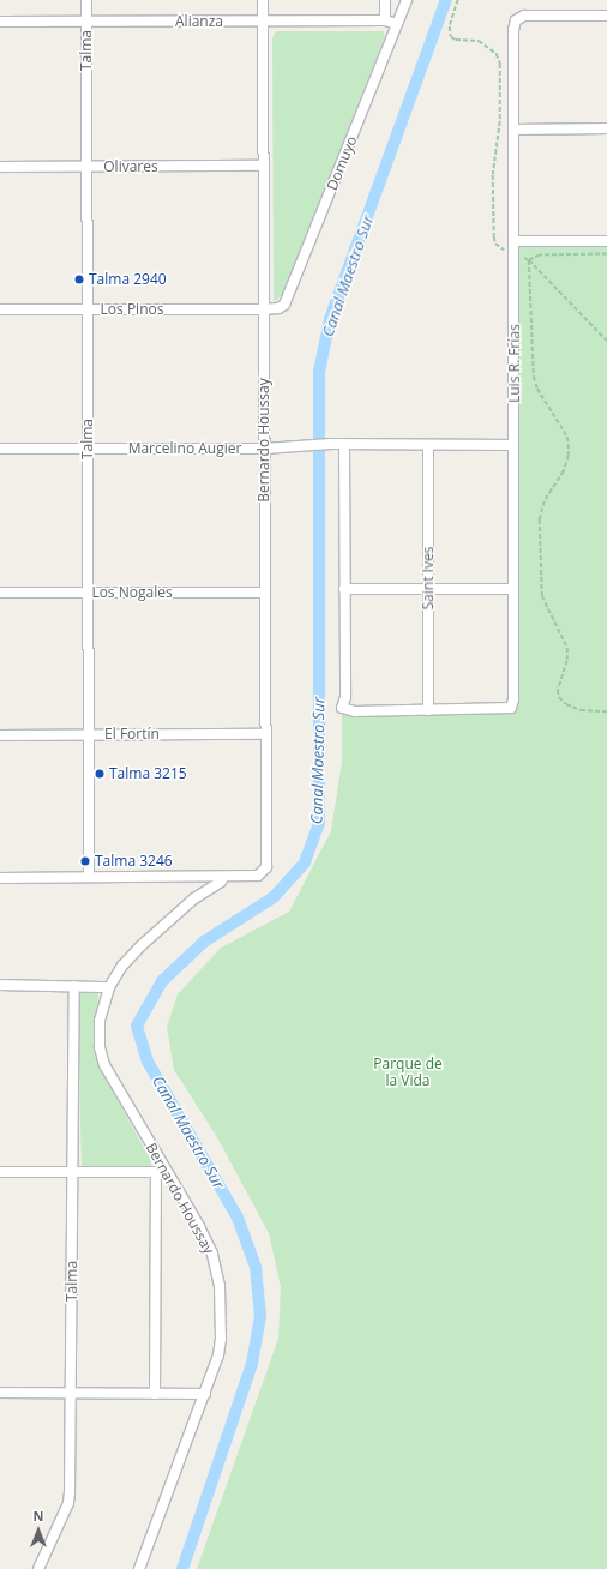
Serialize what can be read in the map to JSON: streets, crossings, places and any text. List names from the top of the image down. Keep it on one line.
{"streets":{"street":["Alianza","Talma","Domuyo","Olivares","Los Pinos","Luis R. Frías","Bernardo Houssay","Marcelino Augier","Saint Ives","Los Nogales","El Fortín"]},"crossings":[["Alianza","Talma"],["Alianza","Domuyo"],["Alianza","Bernardo Houssay"],["Talma","Olivares"],["Talma","Los Pinos"],["Talma","Marcelino Augier"],["Talma","Los Nogales"],["Talma","El Fortín"],["Domuyo","Los Pinos"],["Domuyo","Bernardo Houssay"],["Olivares","Bernardo Houssay"],["Los Pinos","Bernardo Houssay"],["Luis R. Frías","Marcelino Augier"],["Luis R. Frías","Saint Ives"],["Bernardo Houssay","Marcelino Augier"],["Bernardo Houssay","Los Nogales"],["Bernardo Houssay","El Fortín"],["Marcelino Augier","Saint Ives"]],"water":["Canal Maestro Sur"],"parks":["Parque de la Vida"],"places":["Talma 2940","Talma 3215","Talma 3246"],"north":"top"}
